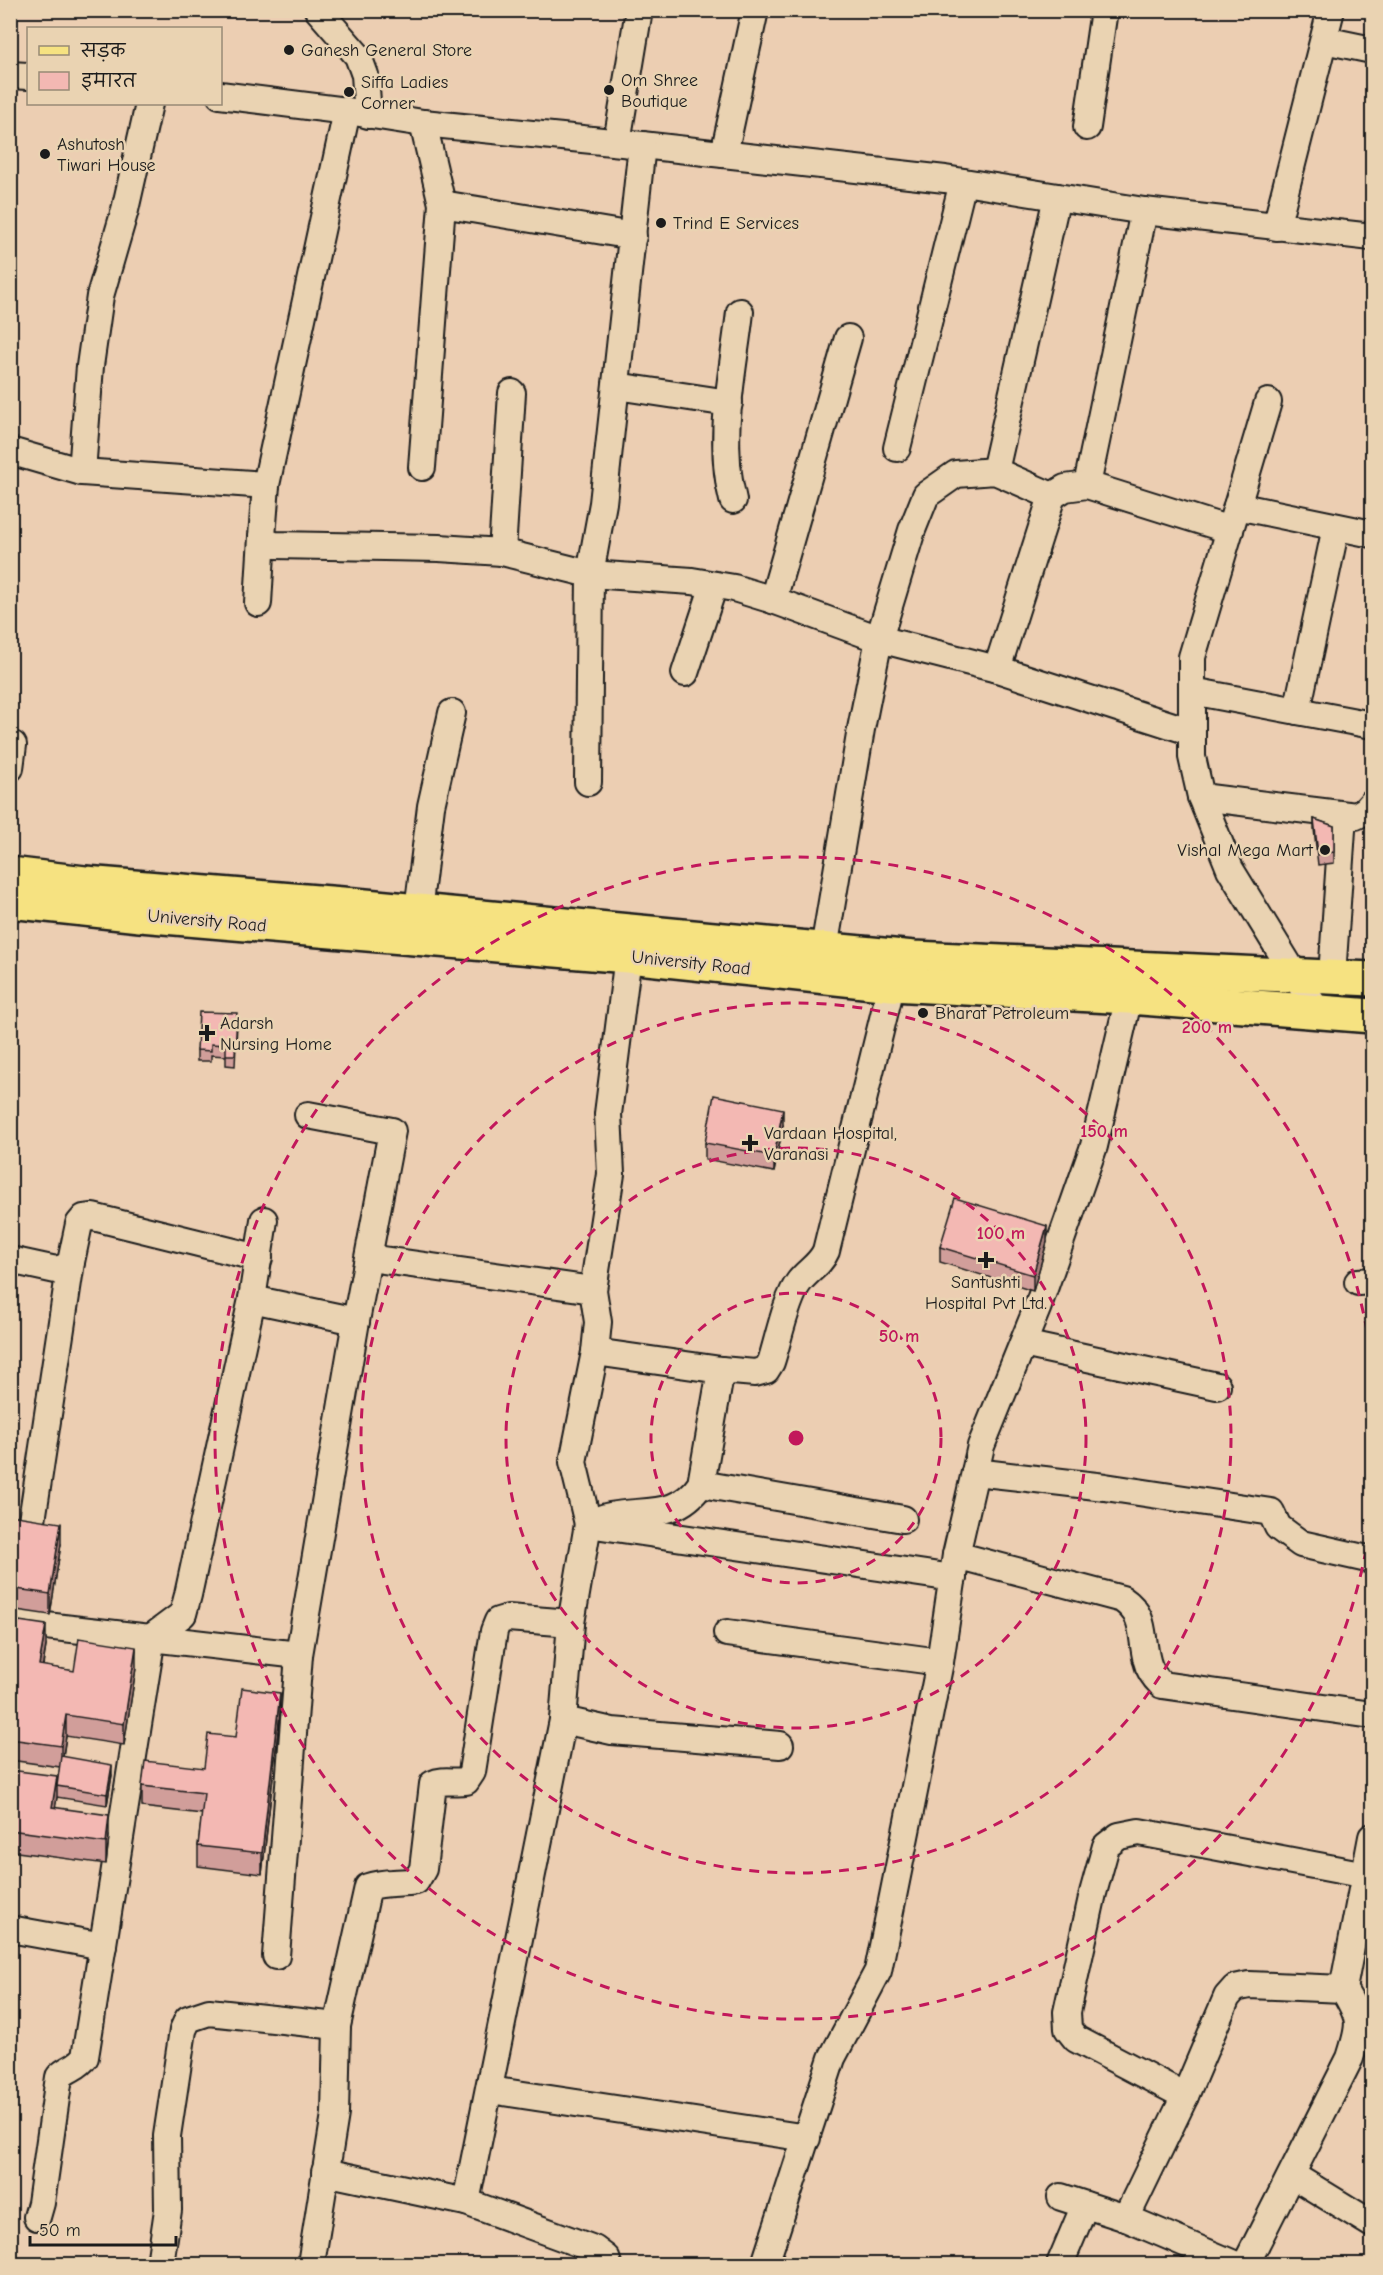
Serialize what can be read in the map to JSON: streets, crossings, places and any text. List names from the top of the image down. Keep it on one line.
{"streets":{"main road":["University Road"]},"places":{"other":["Ganesh General Store","Om Shree Boutique","Siffa Ladies Corner","Ashutosh Tiwari House","Trind E Services","Vishal Mega Mart","Bharat Petroleum"],"health":["Adarsh Nursing Home","Vardaan Hospital, Varanasi","Santushti Hospital Pvt Ltd."]},"legend":["सड़क","इमारत"],"scale_bar":"50 m","rings":["200 m","150 m","100 m","50 m"]}
